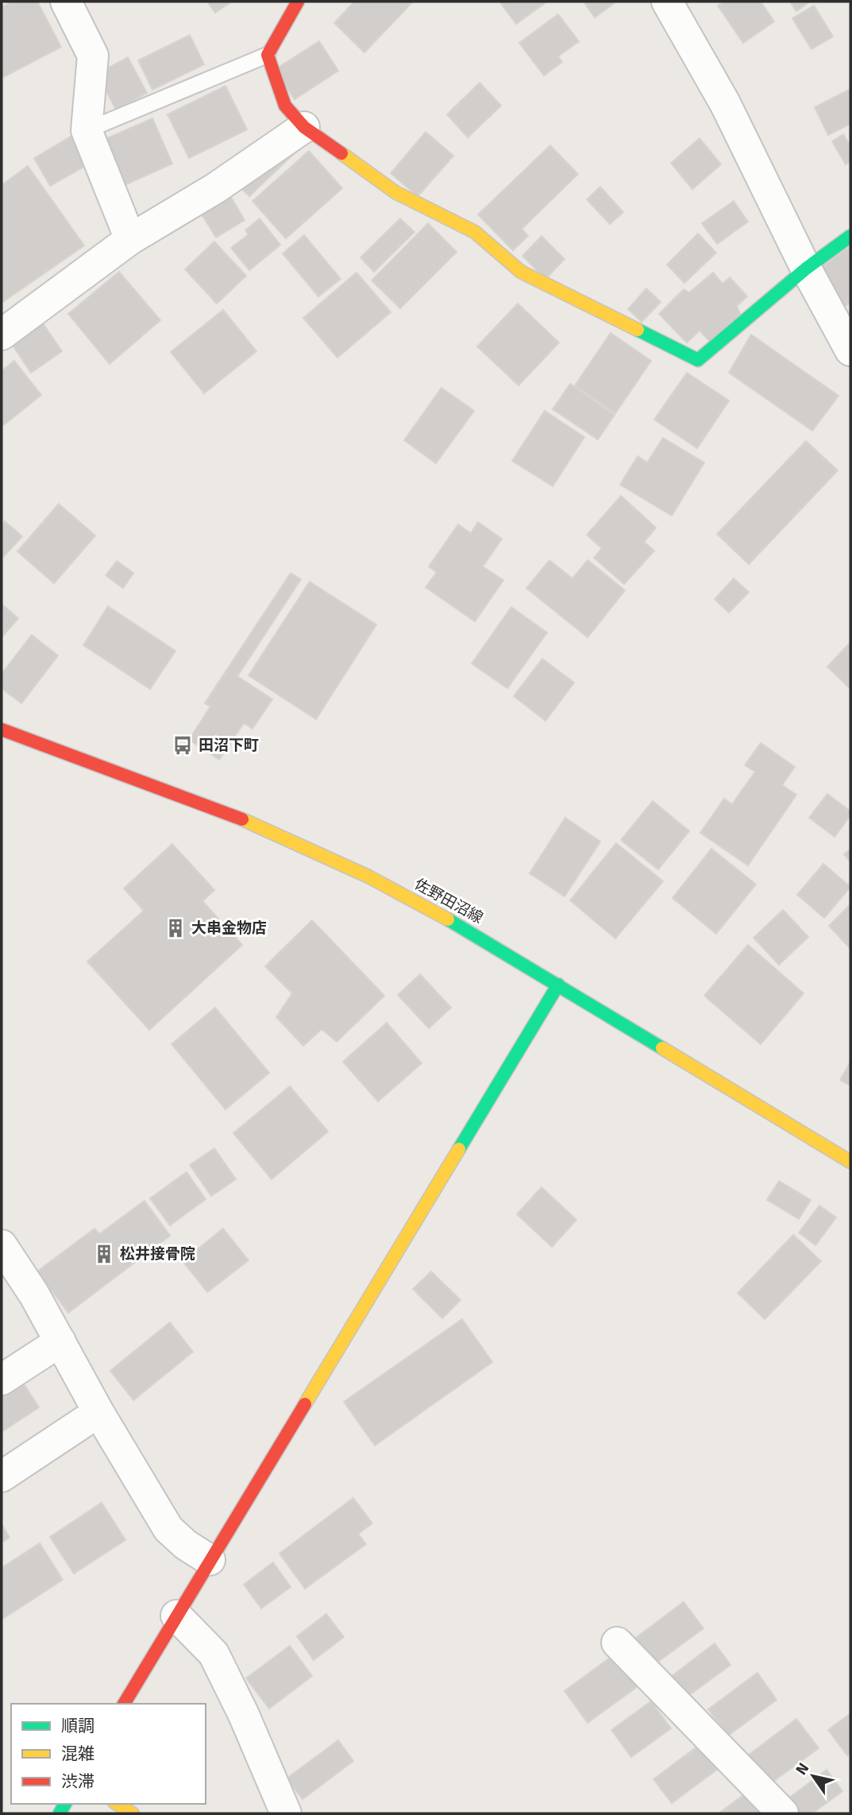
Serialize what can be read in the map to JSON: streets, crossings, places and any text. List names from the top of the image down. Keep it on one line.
{"streets":{"street":["佐野田沼線"]},"places":{"bus stop":["田沼下町"],"building":["大串金物店","松井接骨院"]},"legend":["順調","混雑","渋滞"],"north":"top left"}
